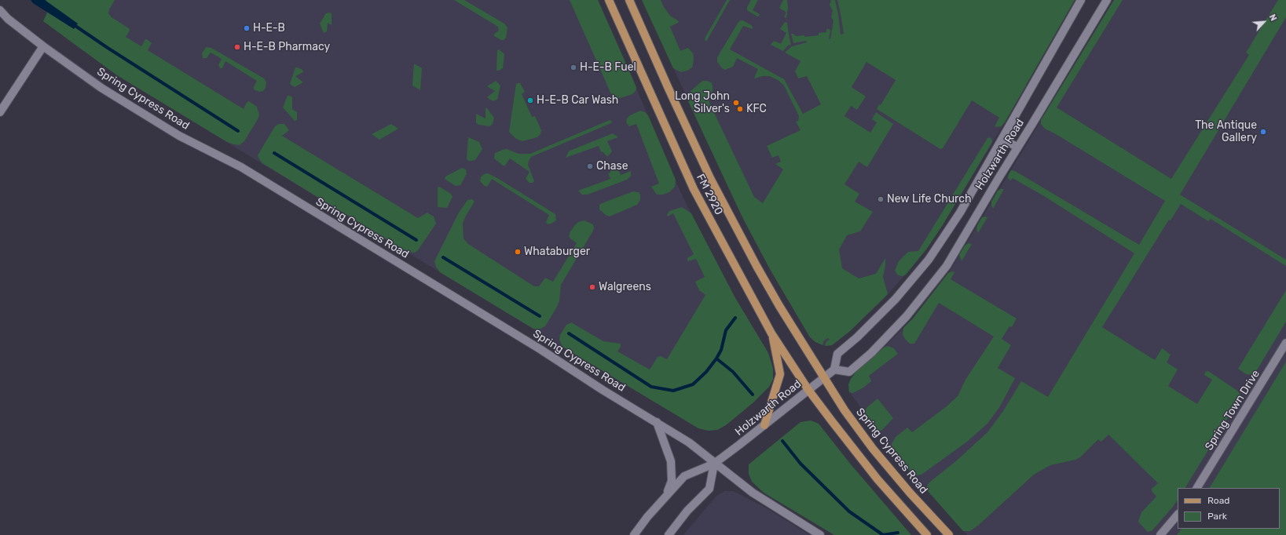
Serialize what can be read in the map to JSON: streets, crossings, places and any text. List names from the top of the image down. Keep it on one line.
{"streets":{"main road":["Spring Cypress Road","Holzwarth Road","FM 2920","Spring Town Drive"]},"crossings":[["Spring Cypress Road","Holzwarth Road"],["Spring Cypress Road","FM 2920"],["Holzwarth Road","FM 2920"]],"places":["H-E-B","H-E-B Pharmacy","H-E-B Fuel","H-E-B Car Wash","Long John Silver's","KFC","The Antique Gallery","Chase","New Life Church","Whataburger","Walgreens"],"legend":["Road","Park"],"north":"top right"}
